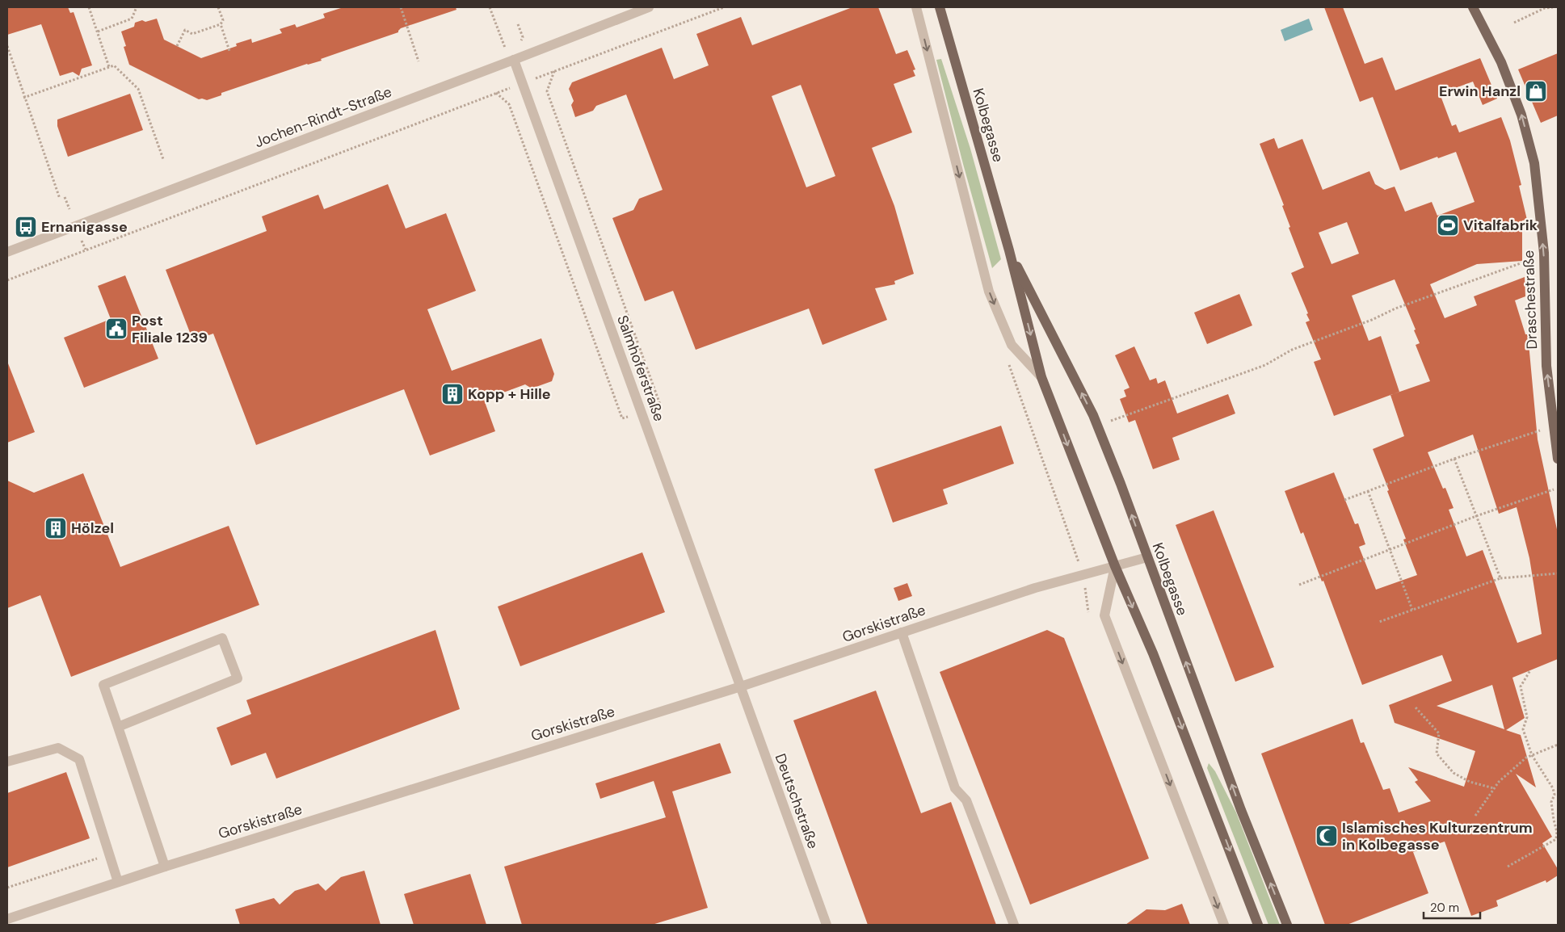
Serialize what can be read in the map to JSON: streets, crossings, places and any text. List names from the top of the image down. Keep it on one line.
{"streets":{"main road":["Kolbegasse","Draschestraße"],"street":["Jochen-Rindt-Straße","Salmhoferstraße","Gorskistraße","Deutschstraße"]},"crossings":[["Jochen-Rindt-Straße","Salmhoferstraße"],["Kolbegasse","Gorskistraße"],["Salmhoferstraße","Gorskistraße"],["Salmhoferstraße","Deutschstraße"],["Gorskistraße","Deutschstraße"]],"one_way":["Draschestraße"],"places":{"shop":["Erwin Hanzl"],"sports":["Vitalfabrik"],"bus stop":["Ernanigasse"],"public building":["Post Filiale 1239"],"building":["Kopp + Hille","Hölzel"],"mosque":["Islamisches Kulturzentrum in Kolbegasse"]},"scale_bar":"20 m"}
